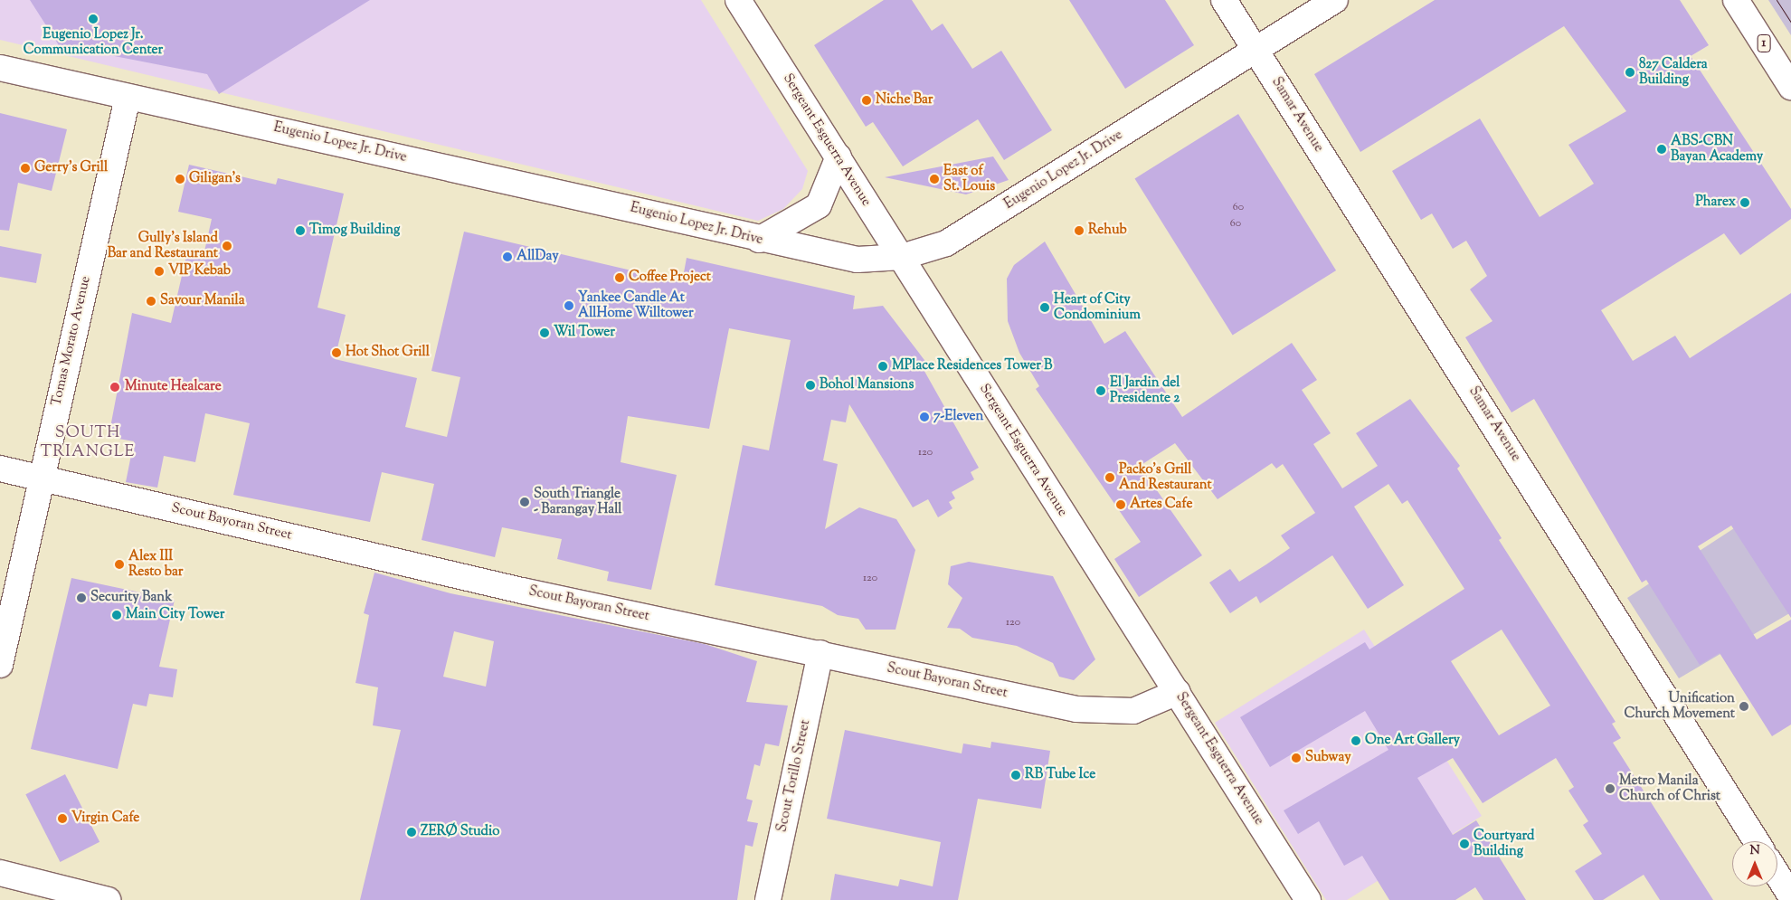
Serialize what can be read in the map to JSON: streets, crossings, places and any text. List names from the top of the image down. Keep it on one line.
{"streets":{"main road":["1","Samar Avenue","Sergeant Esguerra Avenue","Eugenio Lopez Jr. Drive","Tomas Morato Avenue","Scout Bayoran Street","Scout Torillo Street"]},"crossings":[["Samar Avenue","Eugenio Lopez Jr. Drive"],["Sergeant Esguerra Avenue","Eugenio Lopez Jr. Drive"],["Sergeant Esguerra Avenue","Scout Bayoran Street"],["Eugenio Lopez Jr. Drive","Tomas Morato Avenue"],["Tomas Morato Avenue","Scout Bayoran Street"],["Scout Bayoran Street","Scout Torillo Street"]],"districts":["SOUTH TRIANGLE"],"places":["Eugenio Lopez Jr. Communication Center","827 Caldera Building","Niche Bar","ABS-CBN Bayan Academy","Gerry's Grill","Giligan's","East of St. Louis","Pharex","Timog Building","Rehub","Gully's Island Bar and Restaurant","AllDay","VIP Kebab","Coffee Project","Savour Manila","Yankee Candle At AllHome Willtower","Heart of City Condominium","Wil Tower","Hot Shot Grill","MPlace Residences Tower B","Bohol Mansions","Minute Healcare","El Jardin del Presidente 2","7-Eleven","Packo's Grill And Restaurant","South Triangle - Barangay Hall","Artes Cafe","Alex III Resto bar","Security Bank","Main City Tower","Unification Church Movement","One Art Gallery","Subway","RB Tube Ice","Metro Manila Church of Christ","Virgin Cafe","ZERØ Studio","Courtyard Building"],"house_numbers":["60","60","120","120","120"],"north":"top"}
